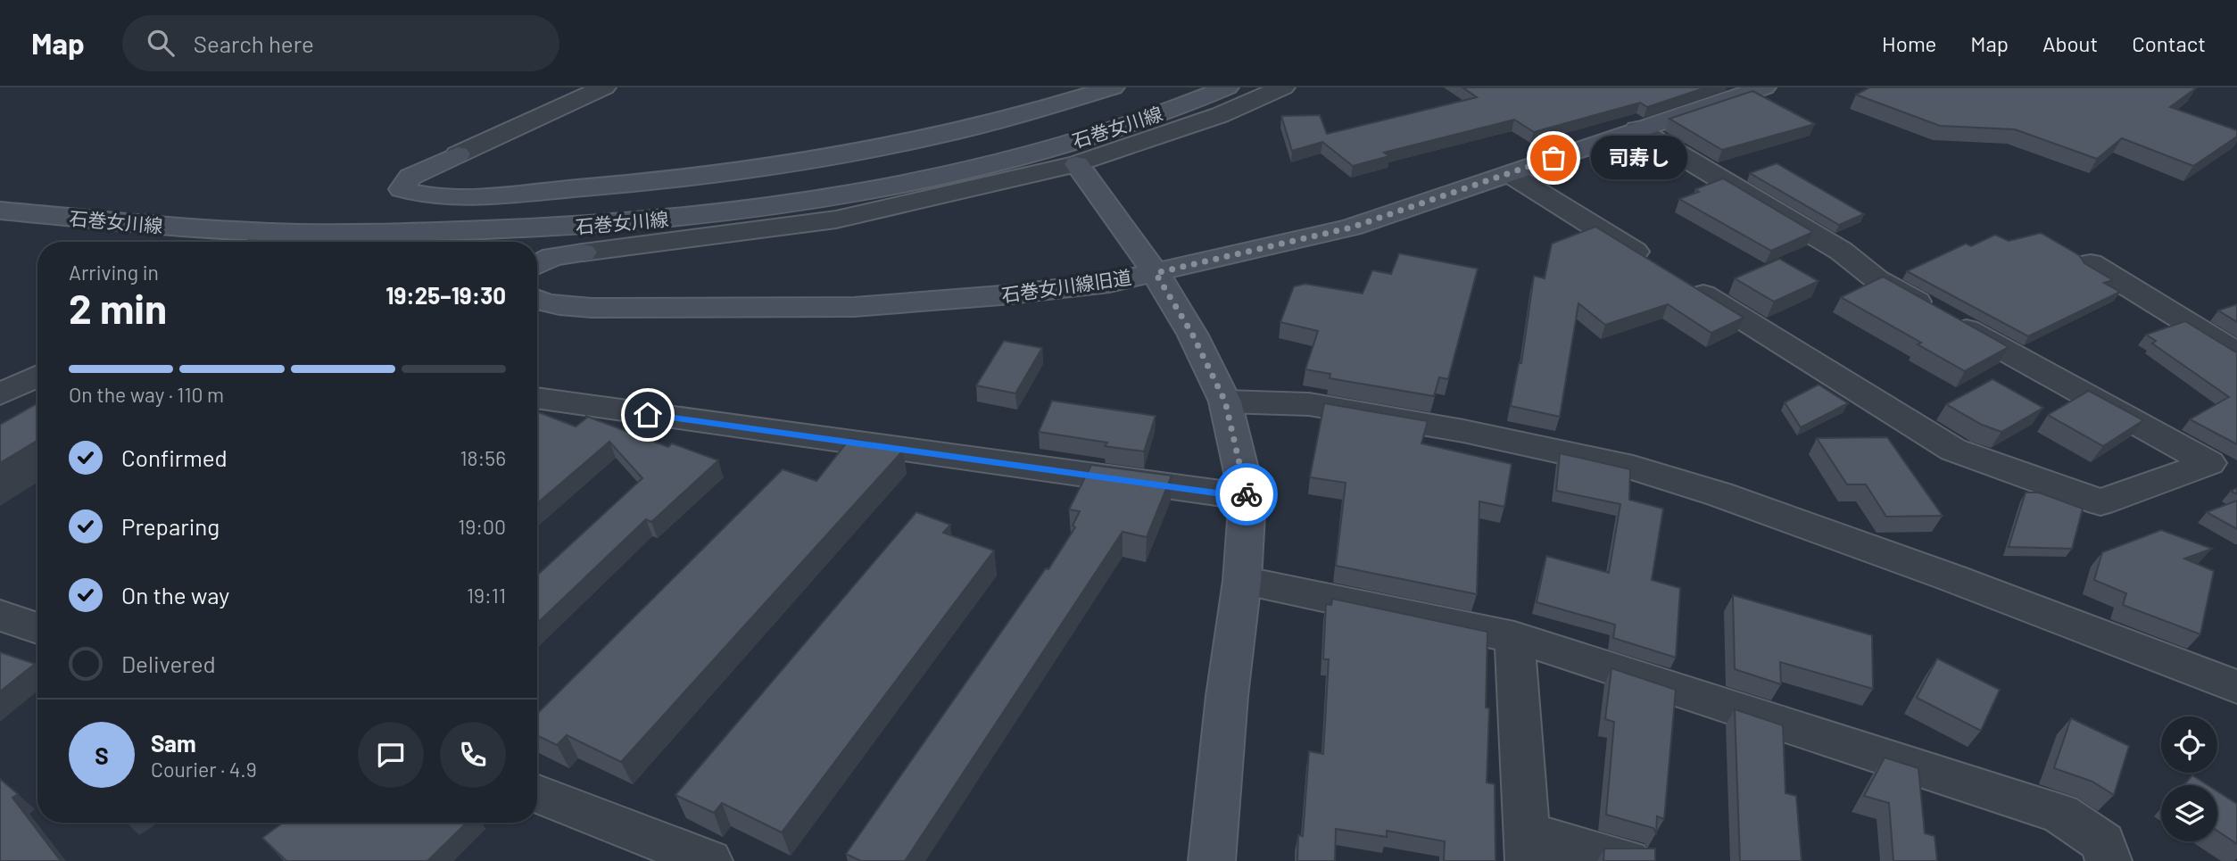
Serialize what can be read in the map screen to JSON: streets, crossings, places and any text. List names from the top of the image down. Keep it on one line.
{"streets":{"street":["石巻女川線","石巻女川線旧道"]},"places":["司寿し"],"page":{"header":"Map","search":"Search here","nav":["Home","Map","About","Contact"],"bubble":"司寿し","heading":["2 min","Arriving in","19:25–19:30"],"panel":["Sam","Courier · 4.9"],"bar":"On the way · 110 m","list":[["Confirmed","18:56"],["Preparing","19:00"],["On the way","19:11"],"Delivered"],"round":"S"}}
